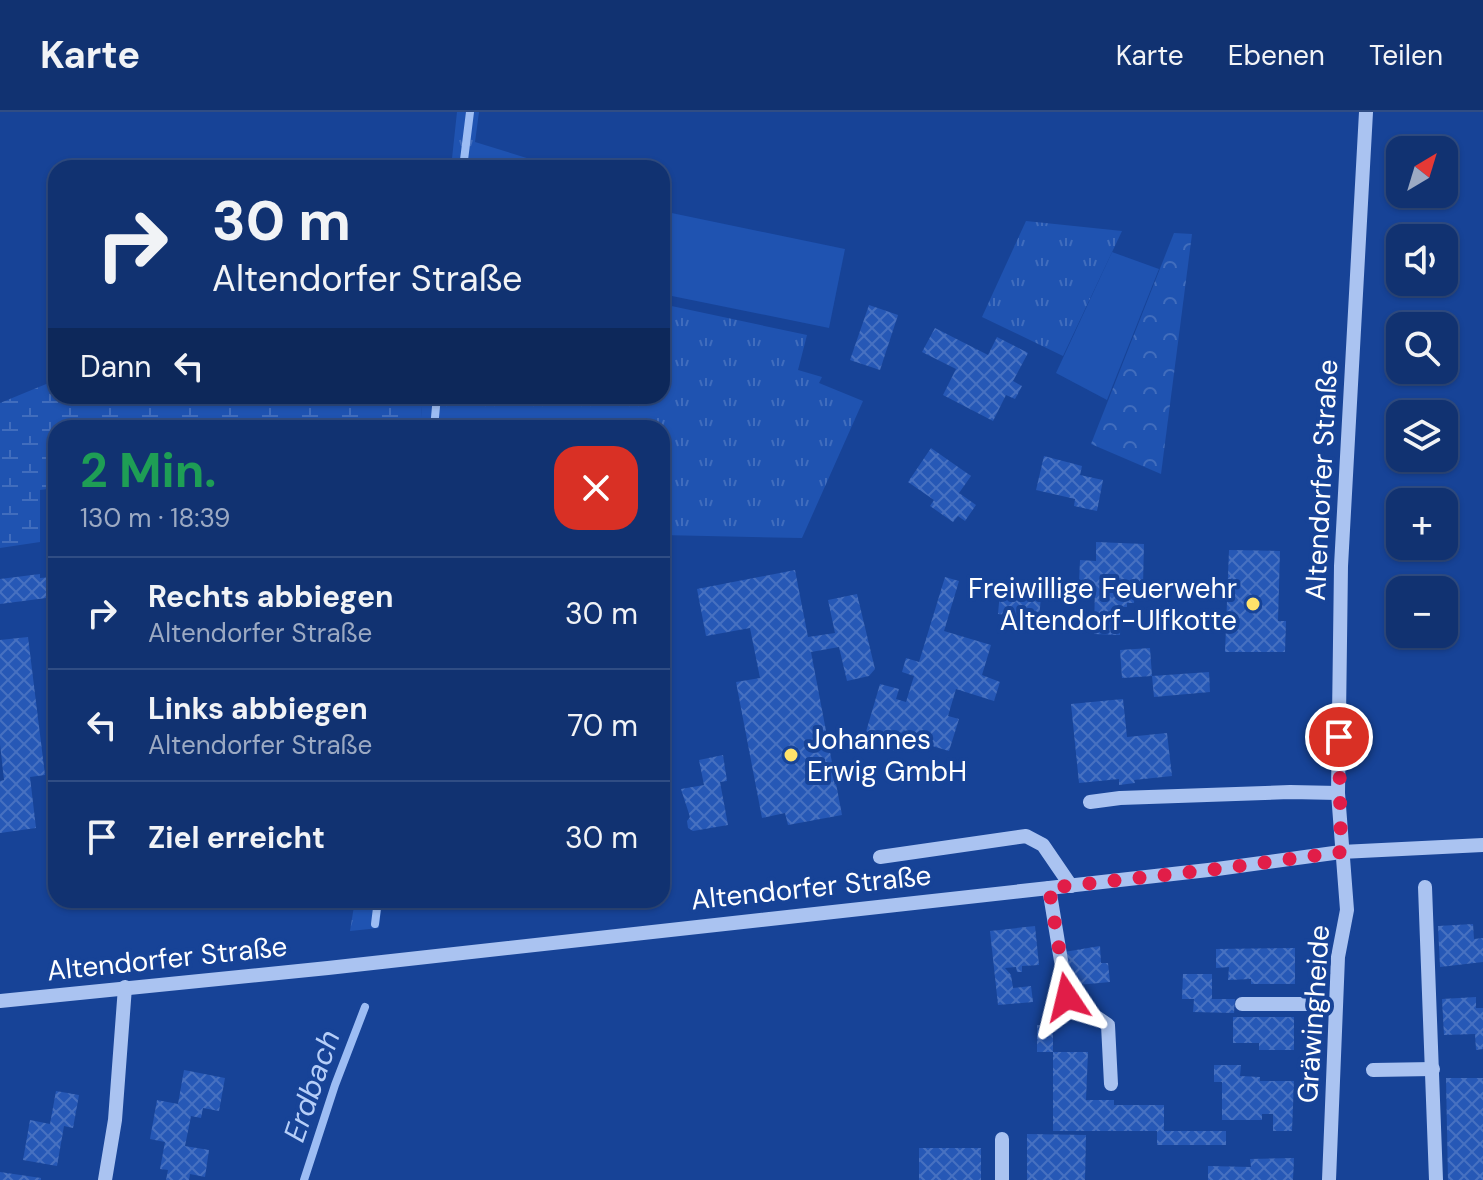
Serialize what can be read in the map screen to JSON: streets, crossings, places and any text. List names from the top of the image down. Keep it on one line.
{"streets":{"street":["Altendorfer Straße","Gräwingheide"]},"crossings":[["Altendorfer Straße","Gräwingheide"]],"water":["Erdbach"],"places":["Freiwillige Feuerwehr Altendorf-Ulfkotte","Johannes Erwig GmbH"],"north":"top right","page":{"header":"Karte","nav":["Karte","Ebenen","Teilen"],"map_buttons":["+","−"],"turn":["30 m","Altendorfer Straße"],"then":"Dann","heading":["2 Min.","130 m · 18:39"],"list":[{"name":"Rechts abbiegen","note":"Altendorfer Straße","value":"30 m"},{"name":"Links abbiegen","note":"Altendorfer Straße","value":"70 m"},{"name":"Ziel erreicht","value":"30 m"}]}}
